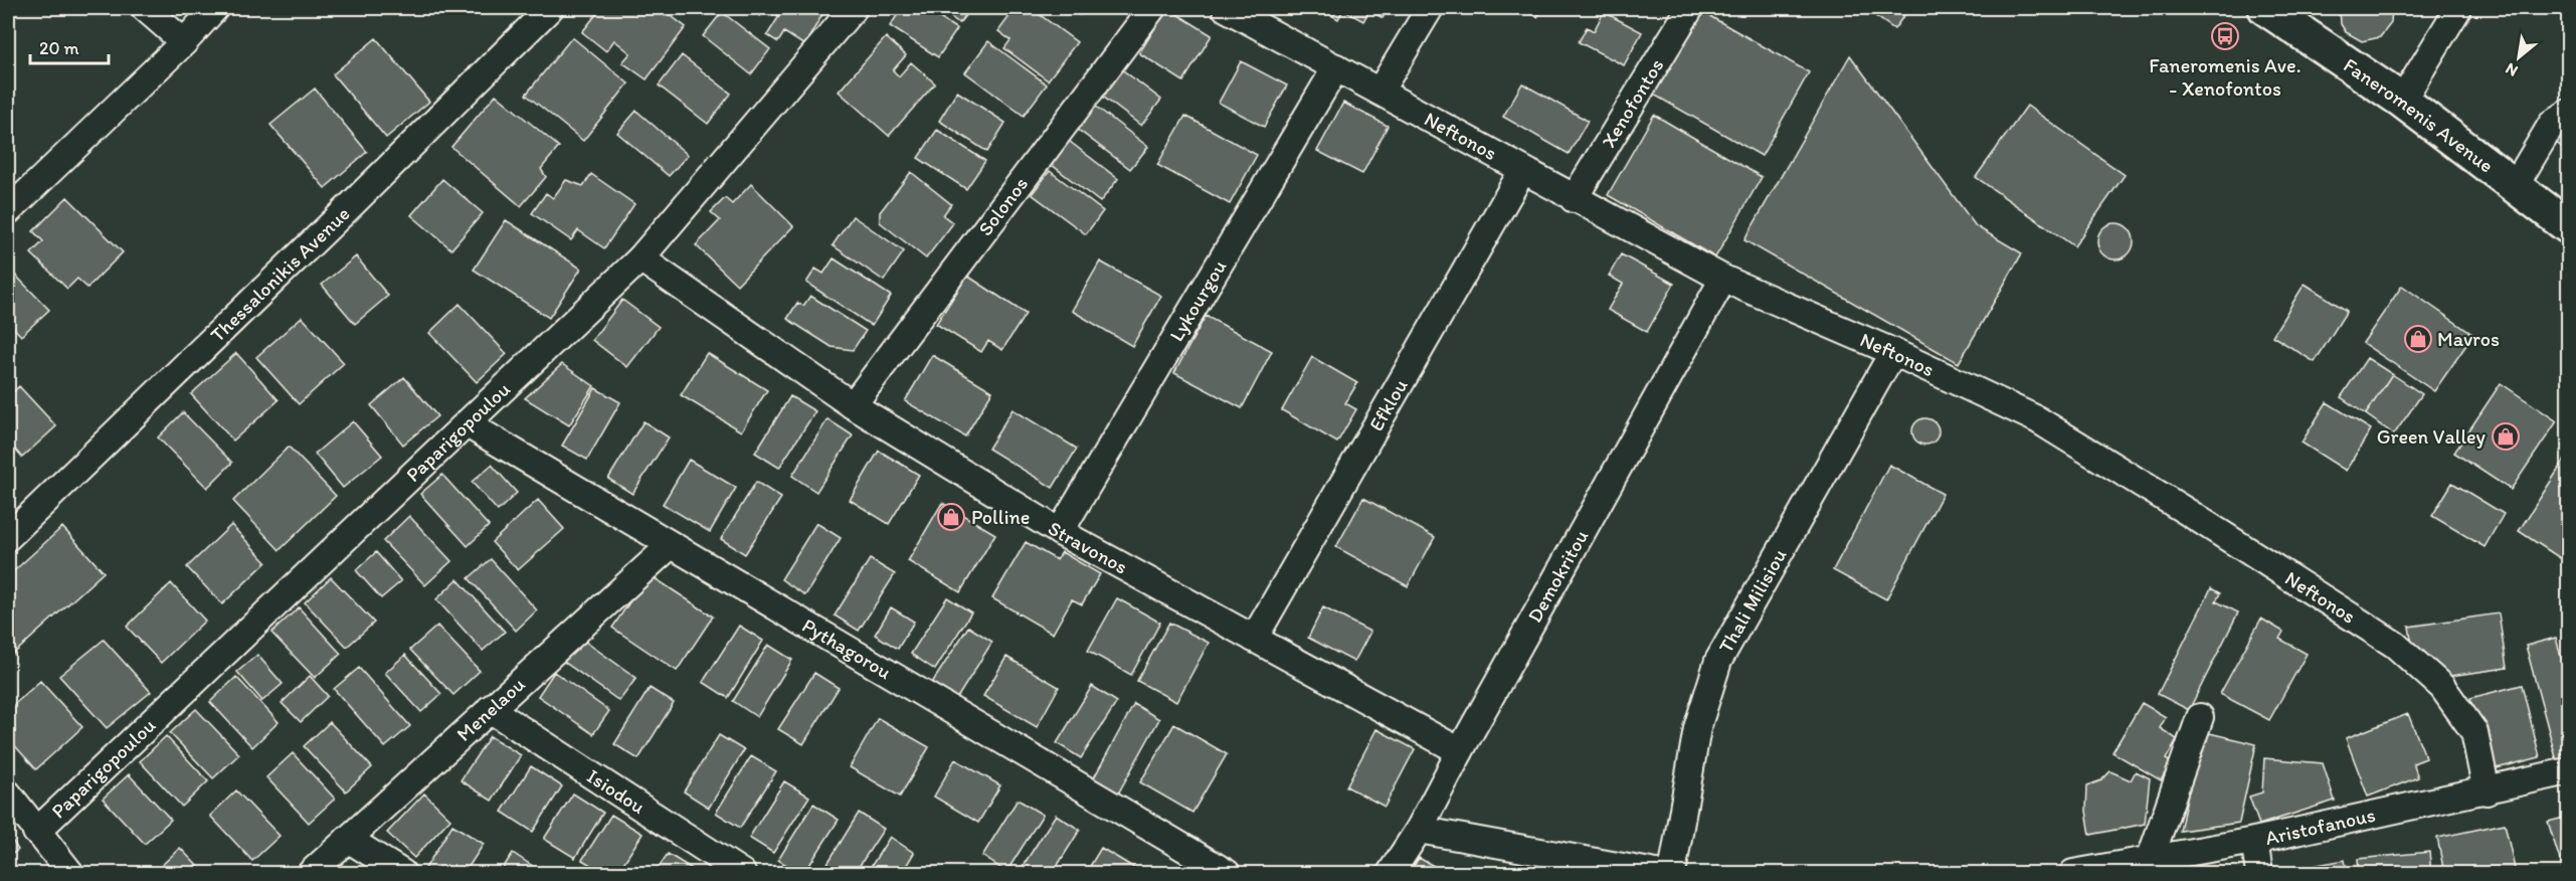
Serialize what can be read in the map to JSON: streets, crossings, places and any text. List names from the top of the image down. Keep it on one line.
{"streets":{"main road":["Faneromenis Avenue"],"street":["Xenofontos","Neftonos","Solonos","Thessalonikis Avenue","Lykourgou","Efklou","Paparigopoulou","Stravonos","Demokritou","Thali Milisiou","Pythagorou","Menelaou","Isiodou","Aristofanous"]},"crossings":[["Xenofontos","Neftonos"],["Neftonos","Lykourgou"],["Neftonos","Efklou"],["Neftonos","Demokritou"],["Neftonos","Thali Milisiou"],["Neftonos","Aristofanous"],["Solonos","Stravonos"],["Lykourgou","Stravonos"],["Efklou","Stravonos"],["Paparigopoulou","Stravonos"],["Paparigopoulou","Pythagorou"],["Stravonos","Demokritou"],["Pythagorou","Menelaou"],["Menelaou","Isiodou"]],"places":{"bus stop":["Faneromenis Ave. - Xenofontos"],"shop":["Mavros","Green Valley","Polline"]},"scale_bar":"20 m","north":"bottom left"}
